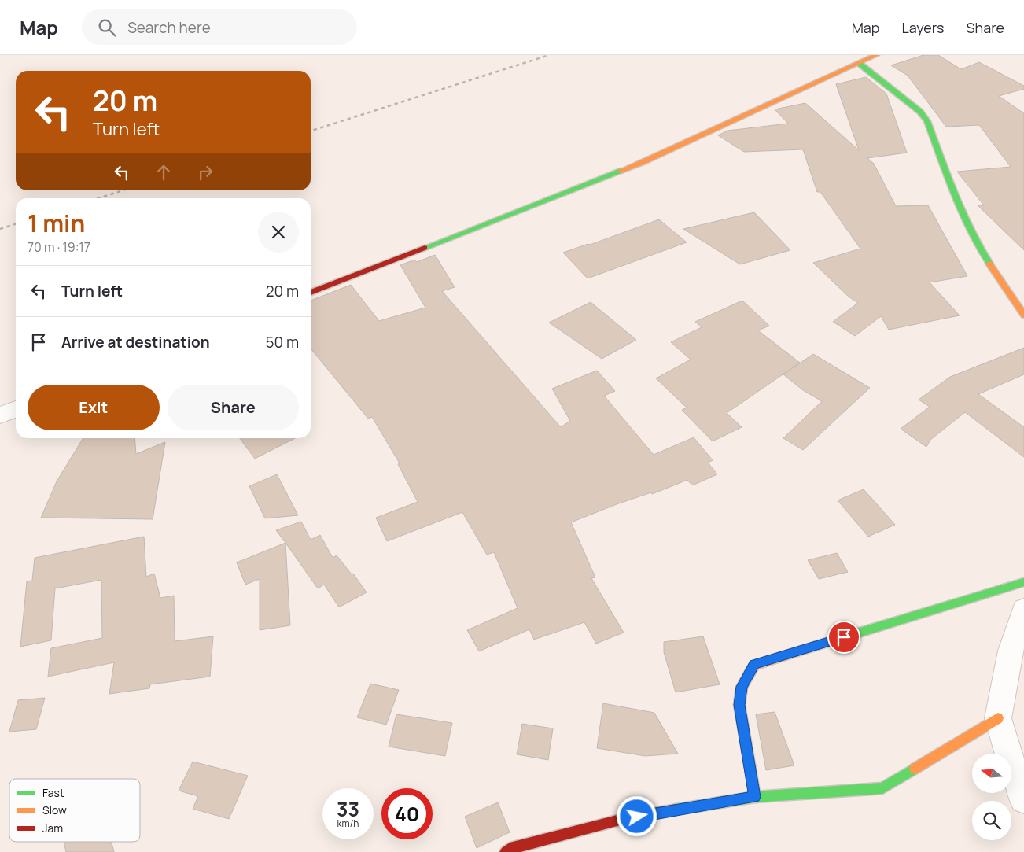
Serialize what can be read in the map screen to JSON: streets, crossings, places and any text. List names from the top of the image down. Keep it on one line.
{"legend":["Fast","Slow","Jam"],"north":"left","page":{"header":"Map","search":"Search here","nav":["Map","Layers","Share"],"turn":["20 m","Turn left"],"heading":["1 min","70 m · 19:17"],"list":[{"name":"Turn left","value":"20 m"},{"name":"Arrive at destination","value":"50 m"}],"buttons":["Exit","Share"],"speed":"33 km/h","limit":"40"}}
